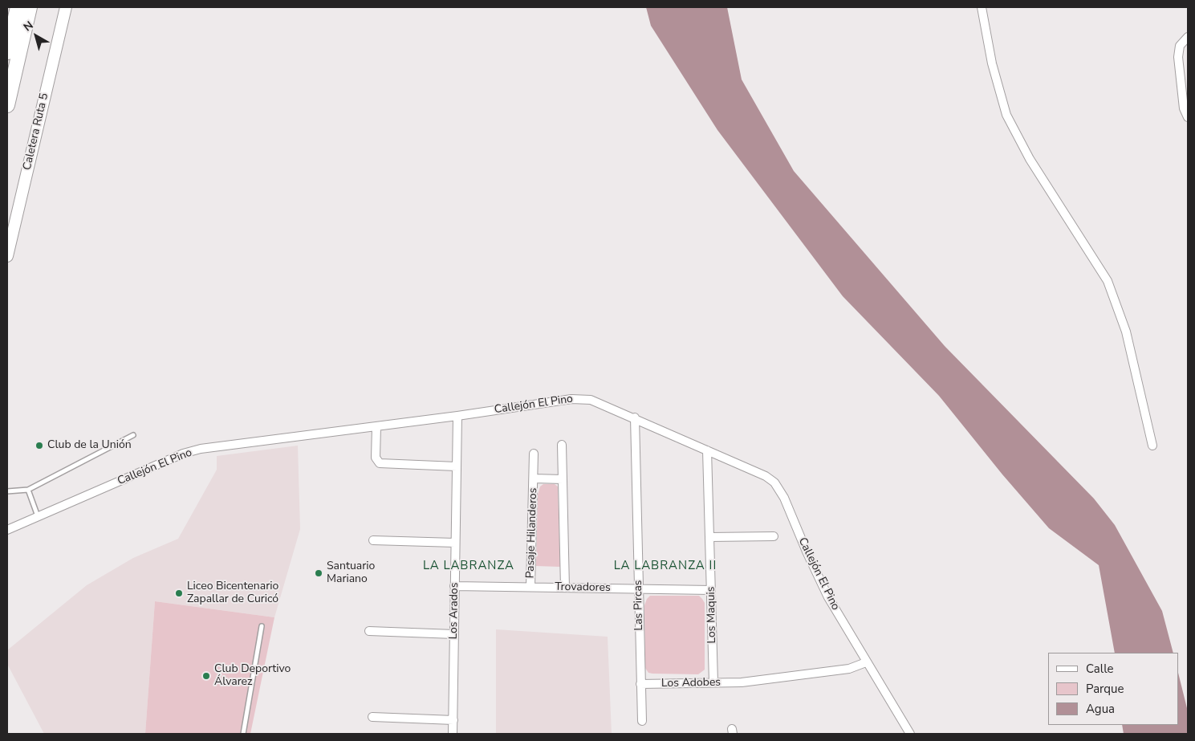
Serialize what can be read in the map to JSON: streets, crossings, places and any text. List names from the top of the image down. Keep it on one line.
{"streets":{"street":["Caletera Ruta 5","Callejón El Pino","Pasaje Hilanderos","Trovadores","Las Pircas","Los Arados","Los Maquis","Los Adobes"]},"crossings":[["Callejón El Pino","Las Pircas"],["Callejón El Pino","Los Arados"],["Callejón El Pino","Los Maquis"],["Callejón El Pino","Los Adobes"],["Pasaje Hilanderos","Trovadores"],["Trovadores","Las Pircas"],["Trovadores","Los Arados"],["Trovadores","Los Maquis"],["Las Pircas","Los Adobes"],["Los Maquis","Los Adobes"]],"districts":["LA LABRANZA","LA LABRANZA II"],"places":["Club de la Unión","Santuario Mariano","Liceo Bicentenario Zapallar de Curicó","Club Deportivo Álvarez"],"legend":["Calle","Parque","Agua"],"north":"top left"}
